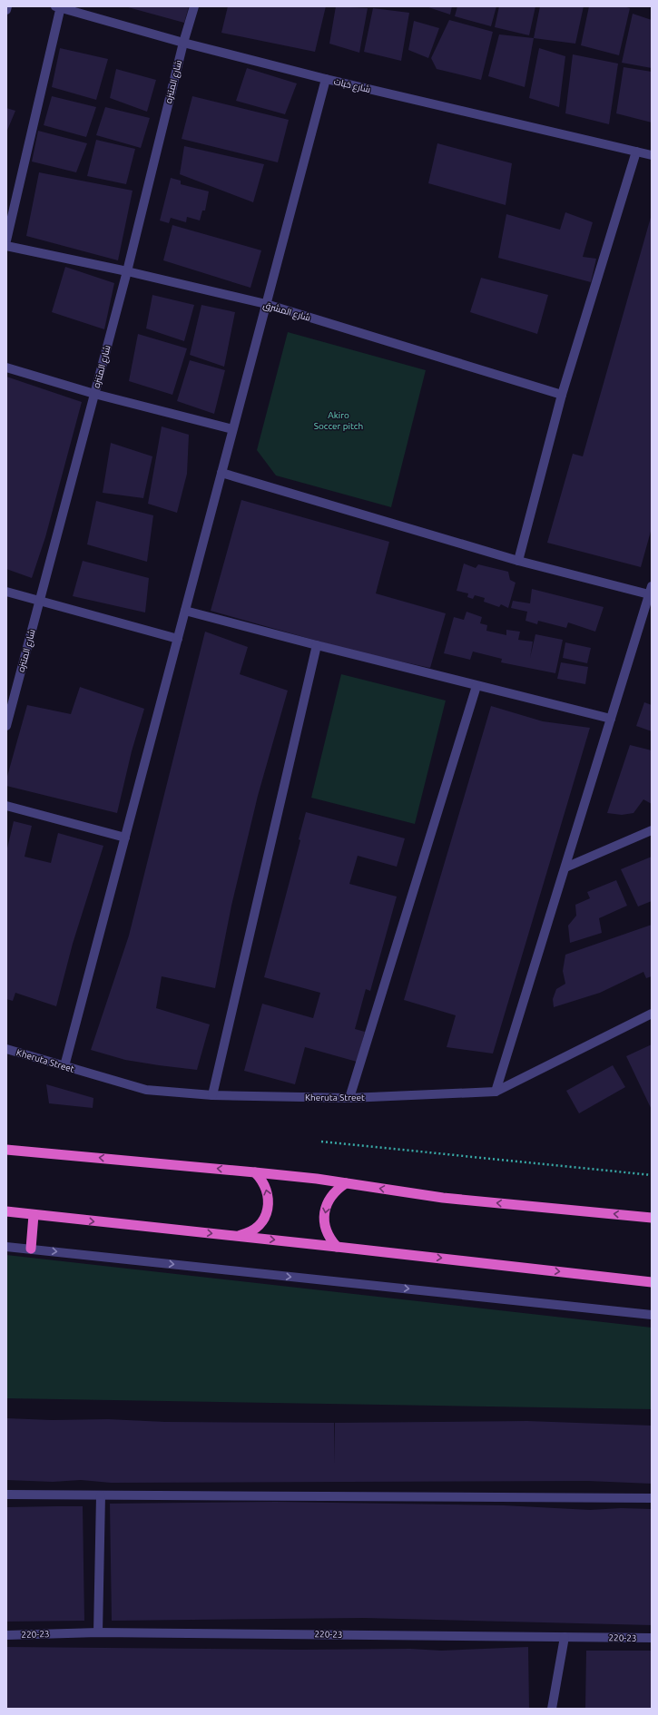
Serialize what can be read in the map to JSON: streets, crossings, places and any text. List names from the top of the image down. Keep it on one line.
{"streets":{"street":["شارع المتنزه","شارع خبات","شارع المشرق","Kheruta Street","220-23"]},"crossings":[["شارع المتنزه","شارع خبات"],["شارع المتنزه","شارع المشرق"]],"parks":["Akiro Soccer pitch"]}
